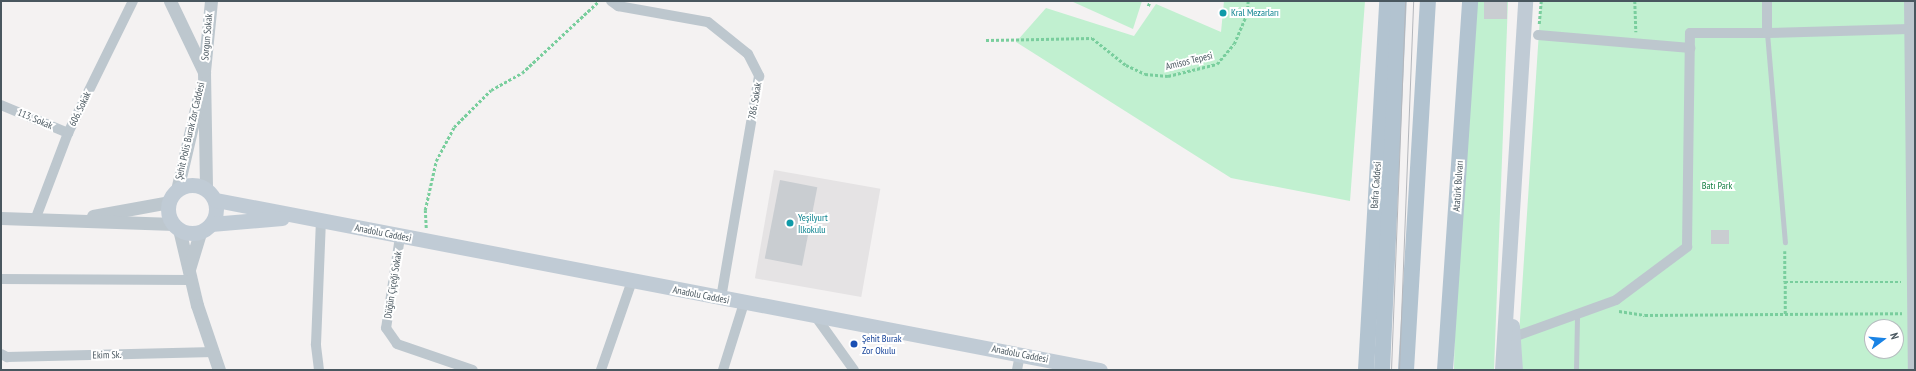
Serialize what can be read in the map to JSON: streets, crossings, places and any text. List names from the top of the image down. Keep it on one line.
{"streets":{"main road":["Bafra Caddesi","Atatürk Bulvarı","Anadolu Caddesi"],"street":["Sorgun Sokak","786. Sokak","606. Sokak","113. Sokak","Şehit Polis Burak Zor Caddesi","Düğün Çiçeği Sokak","Ekim Sk."],"path":["Amisos Tepesi"]},"crossings":[["Sorgun Sokak","Şehit Polis Burak Zor Caddesi"],["786. Sokak","Anadolu Caddesi"],["606. Sokak","113. Sokak"],["Şehit Polis Burak Zor Caddesi","Anadolu Caddesi"],["Anadolu Caddesi","Düğün Çiçeği Sokak"]],"parks":["Batı Park"],"places":["Kral Mezarları","Yeşilyurt İlkokulu","Şehit Burak Zor Okulu"],"north":"right"}
